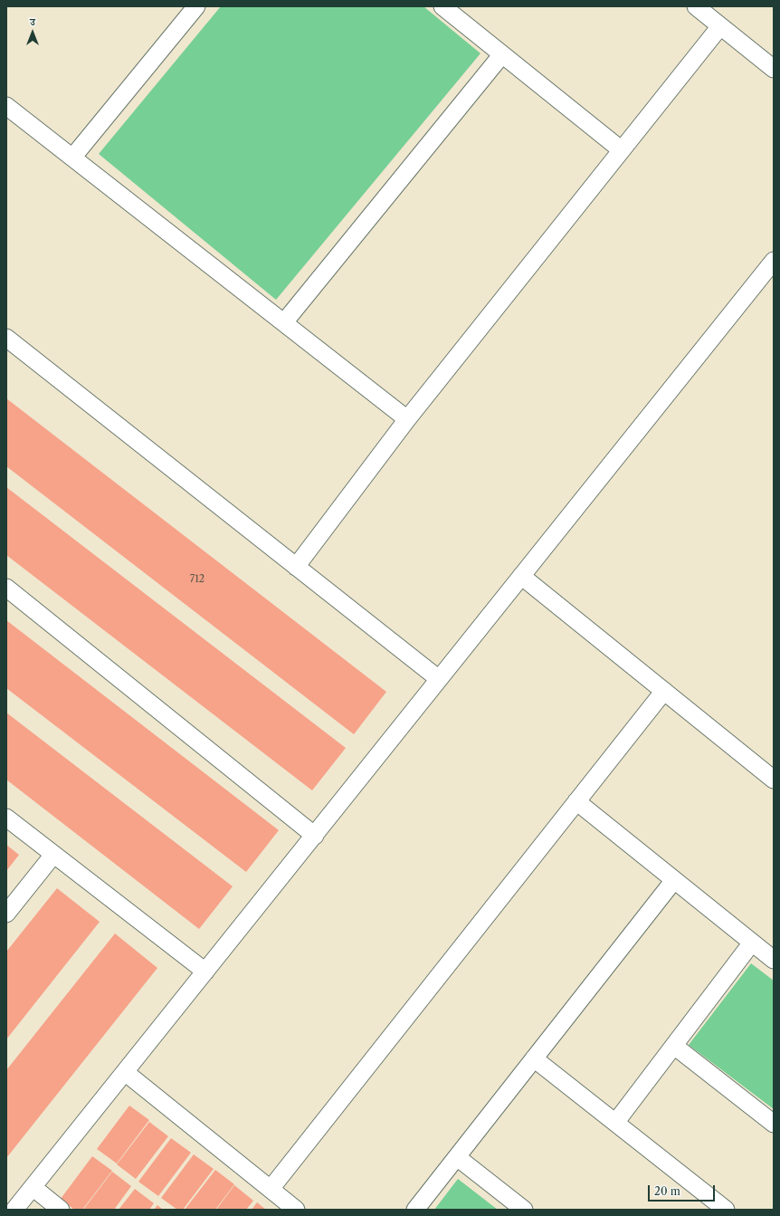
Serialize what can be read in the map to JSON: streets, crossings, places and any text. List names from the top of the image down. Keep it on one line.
{"house_numbers":["712"],"scale_bar":"20 m","north":"top"}
